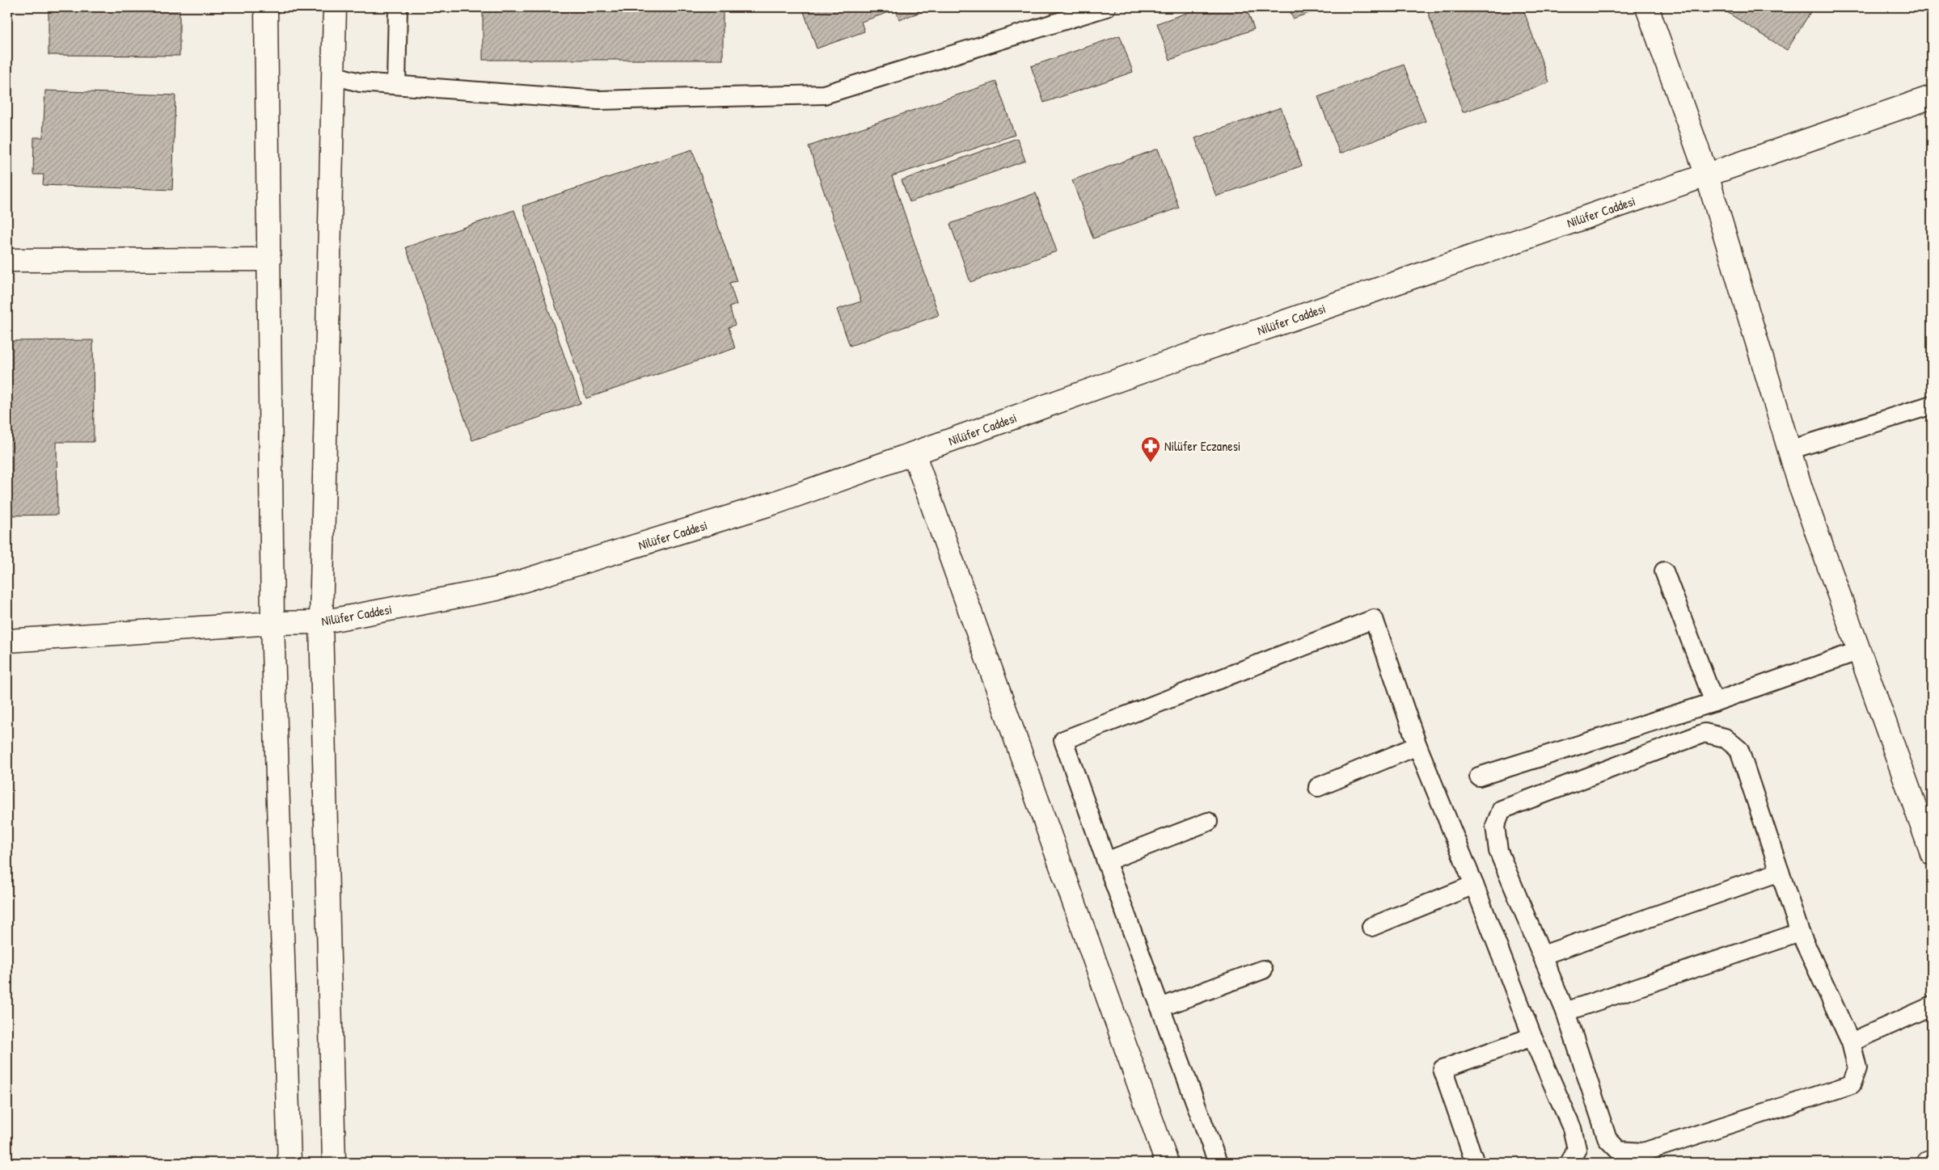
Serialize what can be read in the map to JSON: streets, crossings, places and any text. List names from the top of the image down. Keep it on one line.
{"streets":{"street":["Nilüfer Caddesi"]},"places":{"pharmacy":["Nilüfer Eczanesi"]}}
